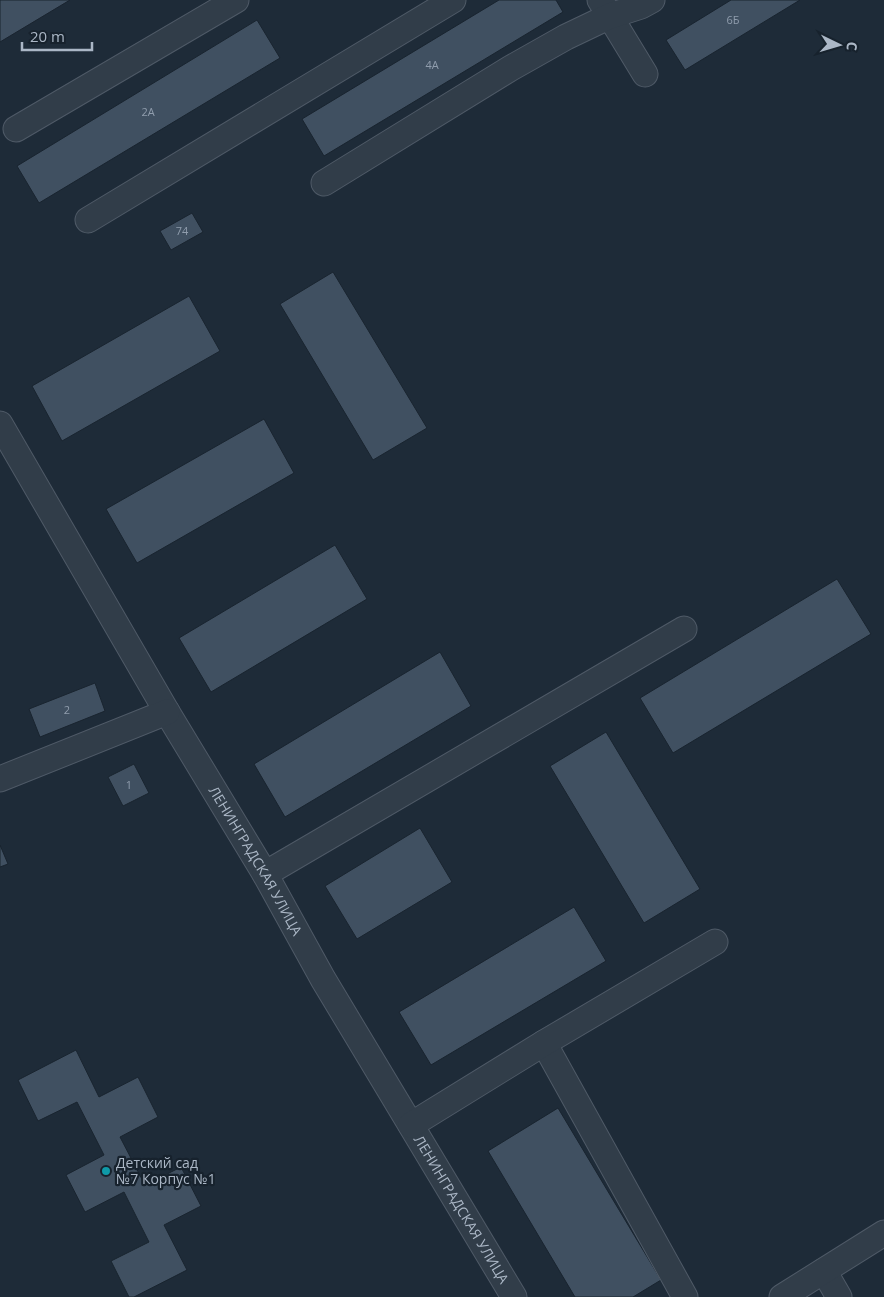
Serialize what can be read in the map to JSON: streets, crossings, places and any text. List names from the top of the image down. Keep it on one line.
{"streets":{"street":["ЛЕНИНГРАДСКАЯ УЛИЦА"]},"places":["Детский сад №7 Корпус №1"],"house_numbers":["6Б","4А","2А","74","2","1"],"scale_bar":"20 m","north":"right"}
